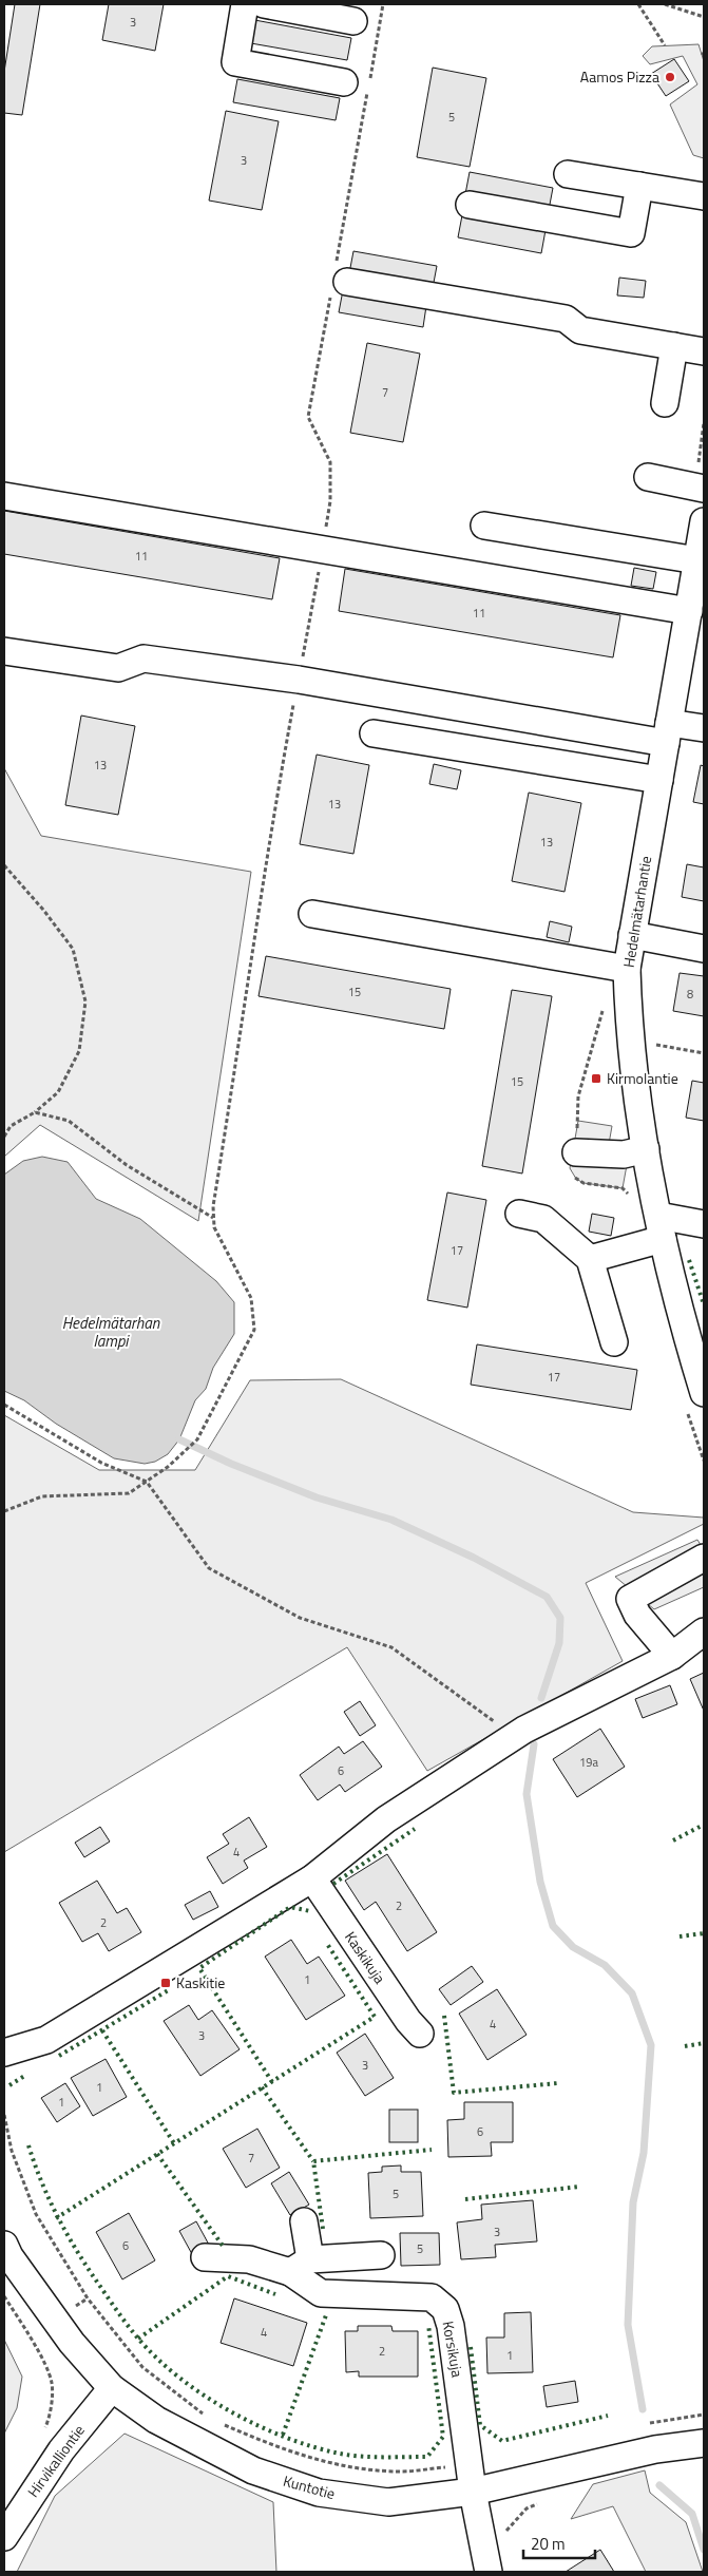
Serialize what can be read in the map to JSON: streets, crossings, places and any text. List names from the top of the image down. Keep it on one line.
{"streets":{"street":["Hedelmätarhantie","Kaskikuja","Korsikuja","Hirvikalliontie","Kuntotie"]},"crossings":[["Korsikuja","Kuntotie"],["Hirvikalliontie","Kuntotie"]],"water":["Hedelmätarhan lampi"],"places":{"other":["Aamos Pizza"],"transit":["Kirmolantie","Kaskitie"]},"house_numbers":["3","5","3","7","11","11","13","13","13","15","8","15","17","17","19a","6","4","2","2","1","4","3","3","1","1","6","7","5","3","6","5","4","2","1"],"scale_bar":"20 m"}
